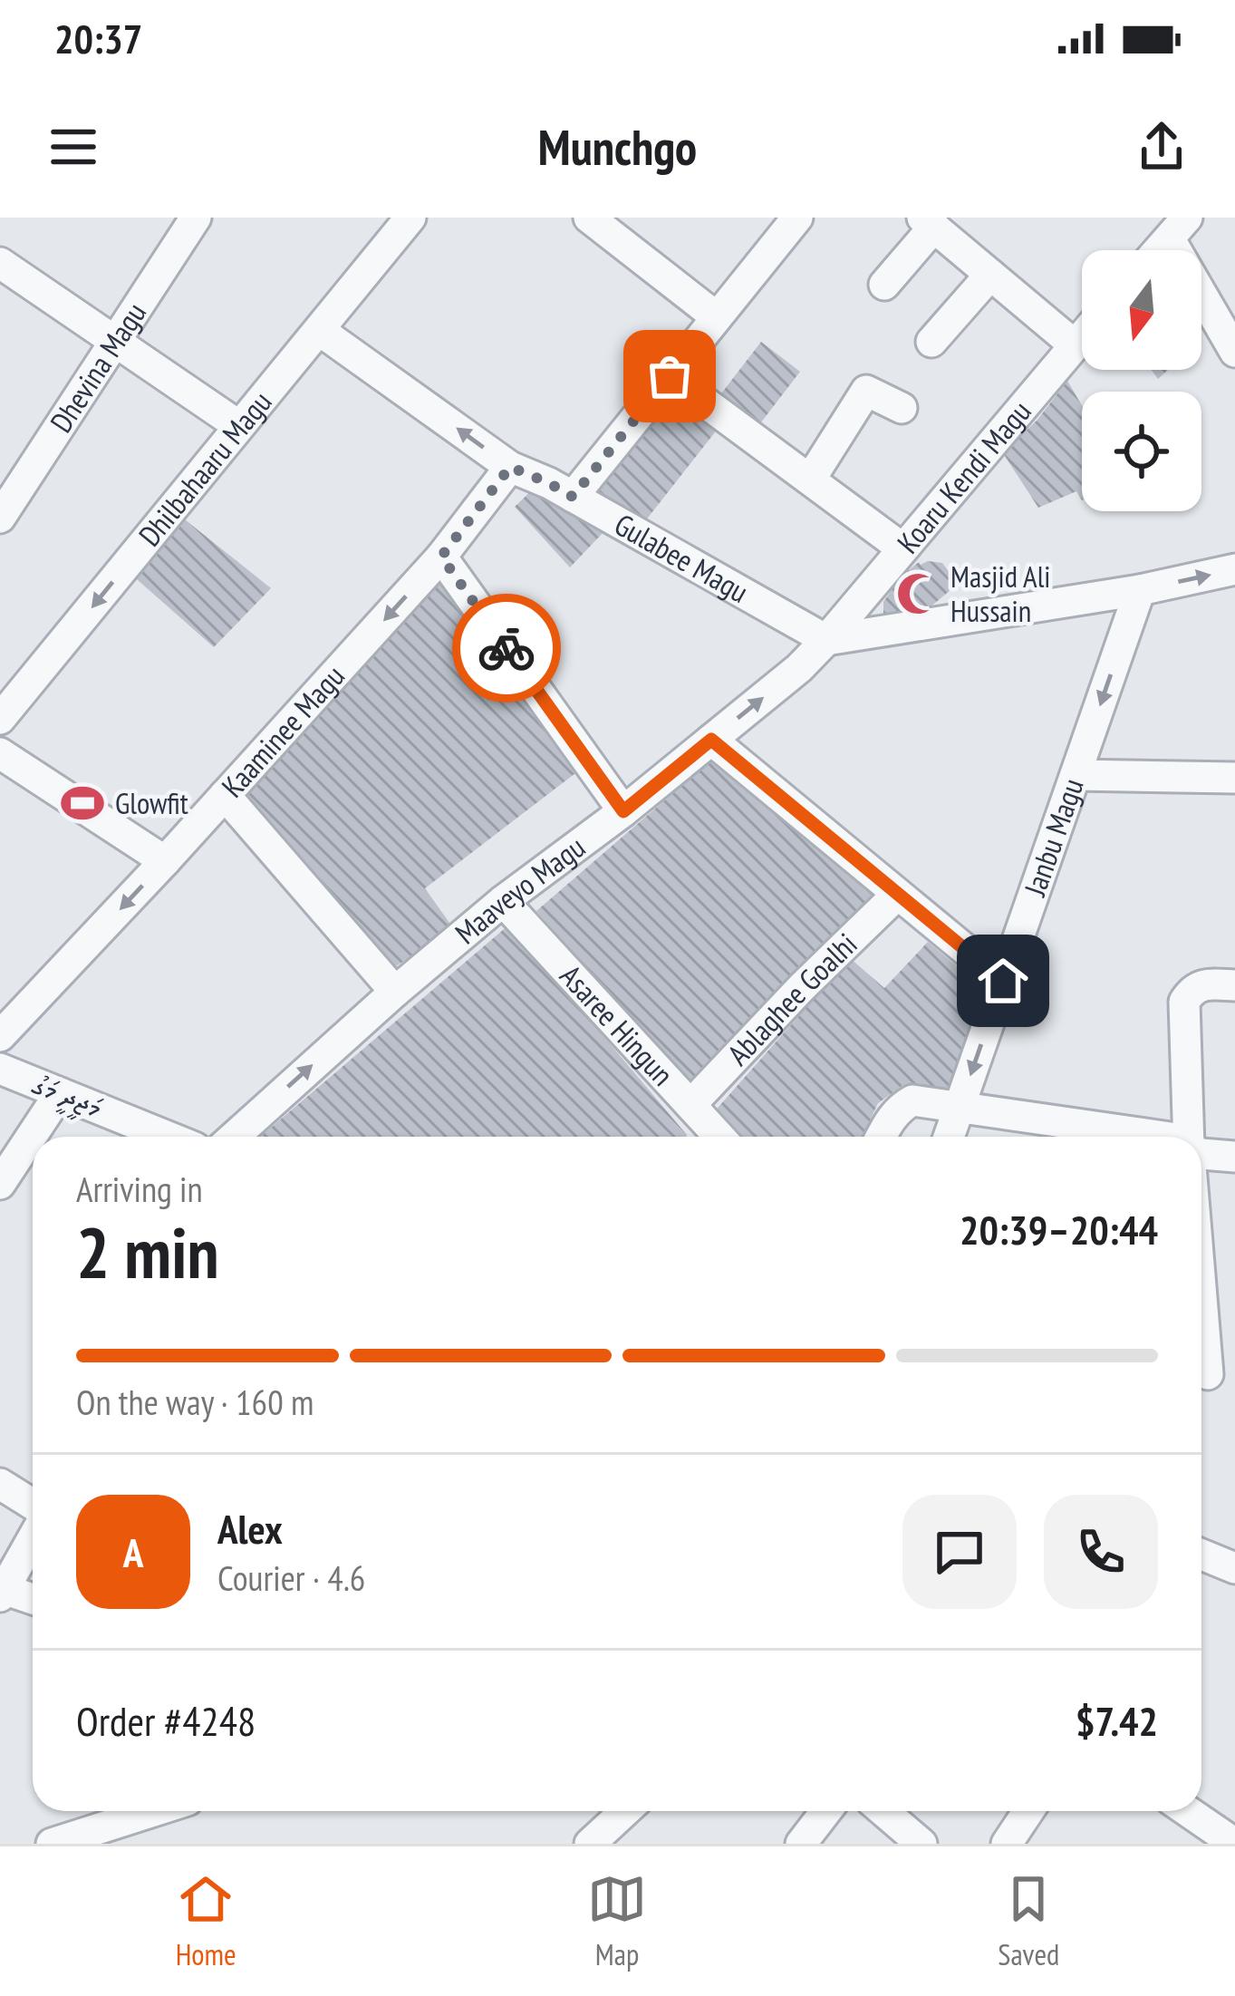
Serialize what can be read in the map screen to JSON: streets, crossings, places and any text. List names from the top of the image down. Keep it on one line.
{"streets":{"street":["Dhevina Magu","Dhilbahaaru Magu","Koaru Kendi Magu","Gulabee Magu","Kaaminee Magu","Janbu Magu","Maaveyo Magu","Ablaghee Goalhi","Asaree Hingun","މަޖީދީ މަގު"]},"crossings":[["Dhilbahaaru Magu","Gulabee Magu"],["Koaru Kendi Magu","Gulabee Magu"],["Koaru Kendi Magu","Maaveyo Magu"],["Gulabee Magu","Kaaminee Magu"],["Gulabee Magu","Maaveyo Magu"],["Maaveyo Magu","Asaree Hingun"],["Ablaghee Goalhi","Asaree Hingun"]],"one_way":["Dhilbahaaru Magu","Gulabee Magu","Kaaminee Magu","Janbu Magu","Maaveyo Magu"],"places":{"mosque":["Masjid Ali Hussain"],"sports":["Glowfit"]},"north":"bottom","page":{"status":"20:37","header":"Munchgo","heading":["2 min","Arriving in","20:39–20:44"],"panel":["Alex","Courier · 4.6","Order #4248","$7.42"],"bar":"On the way · 160 m","round":"A","tabs":["Home","Map","Saved"]}}
